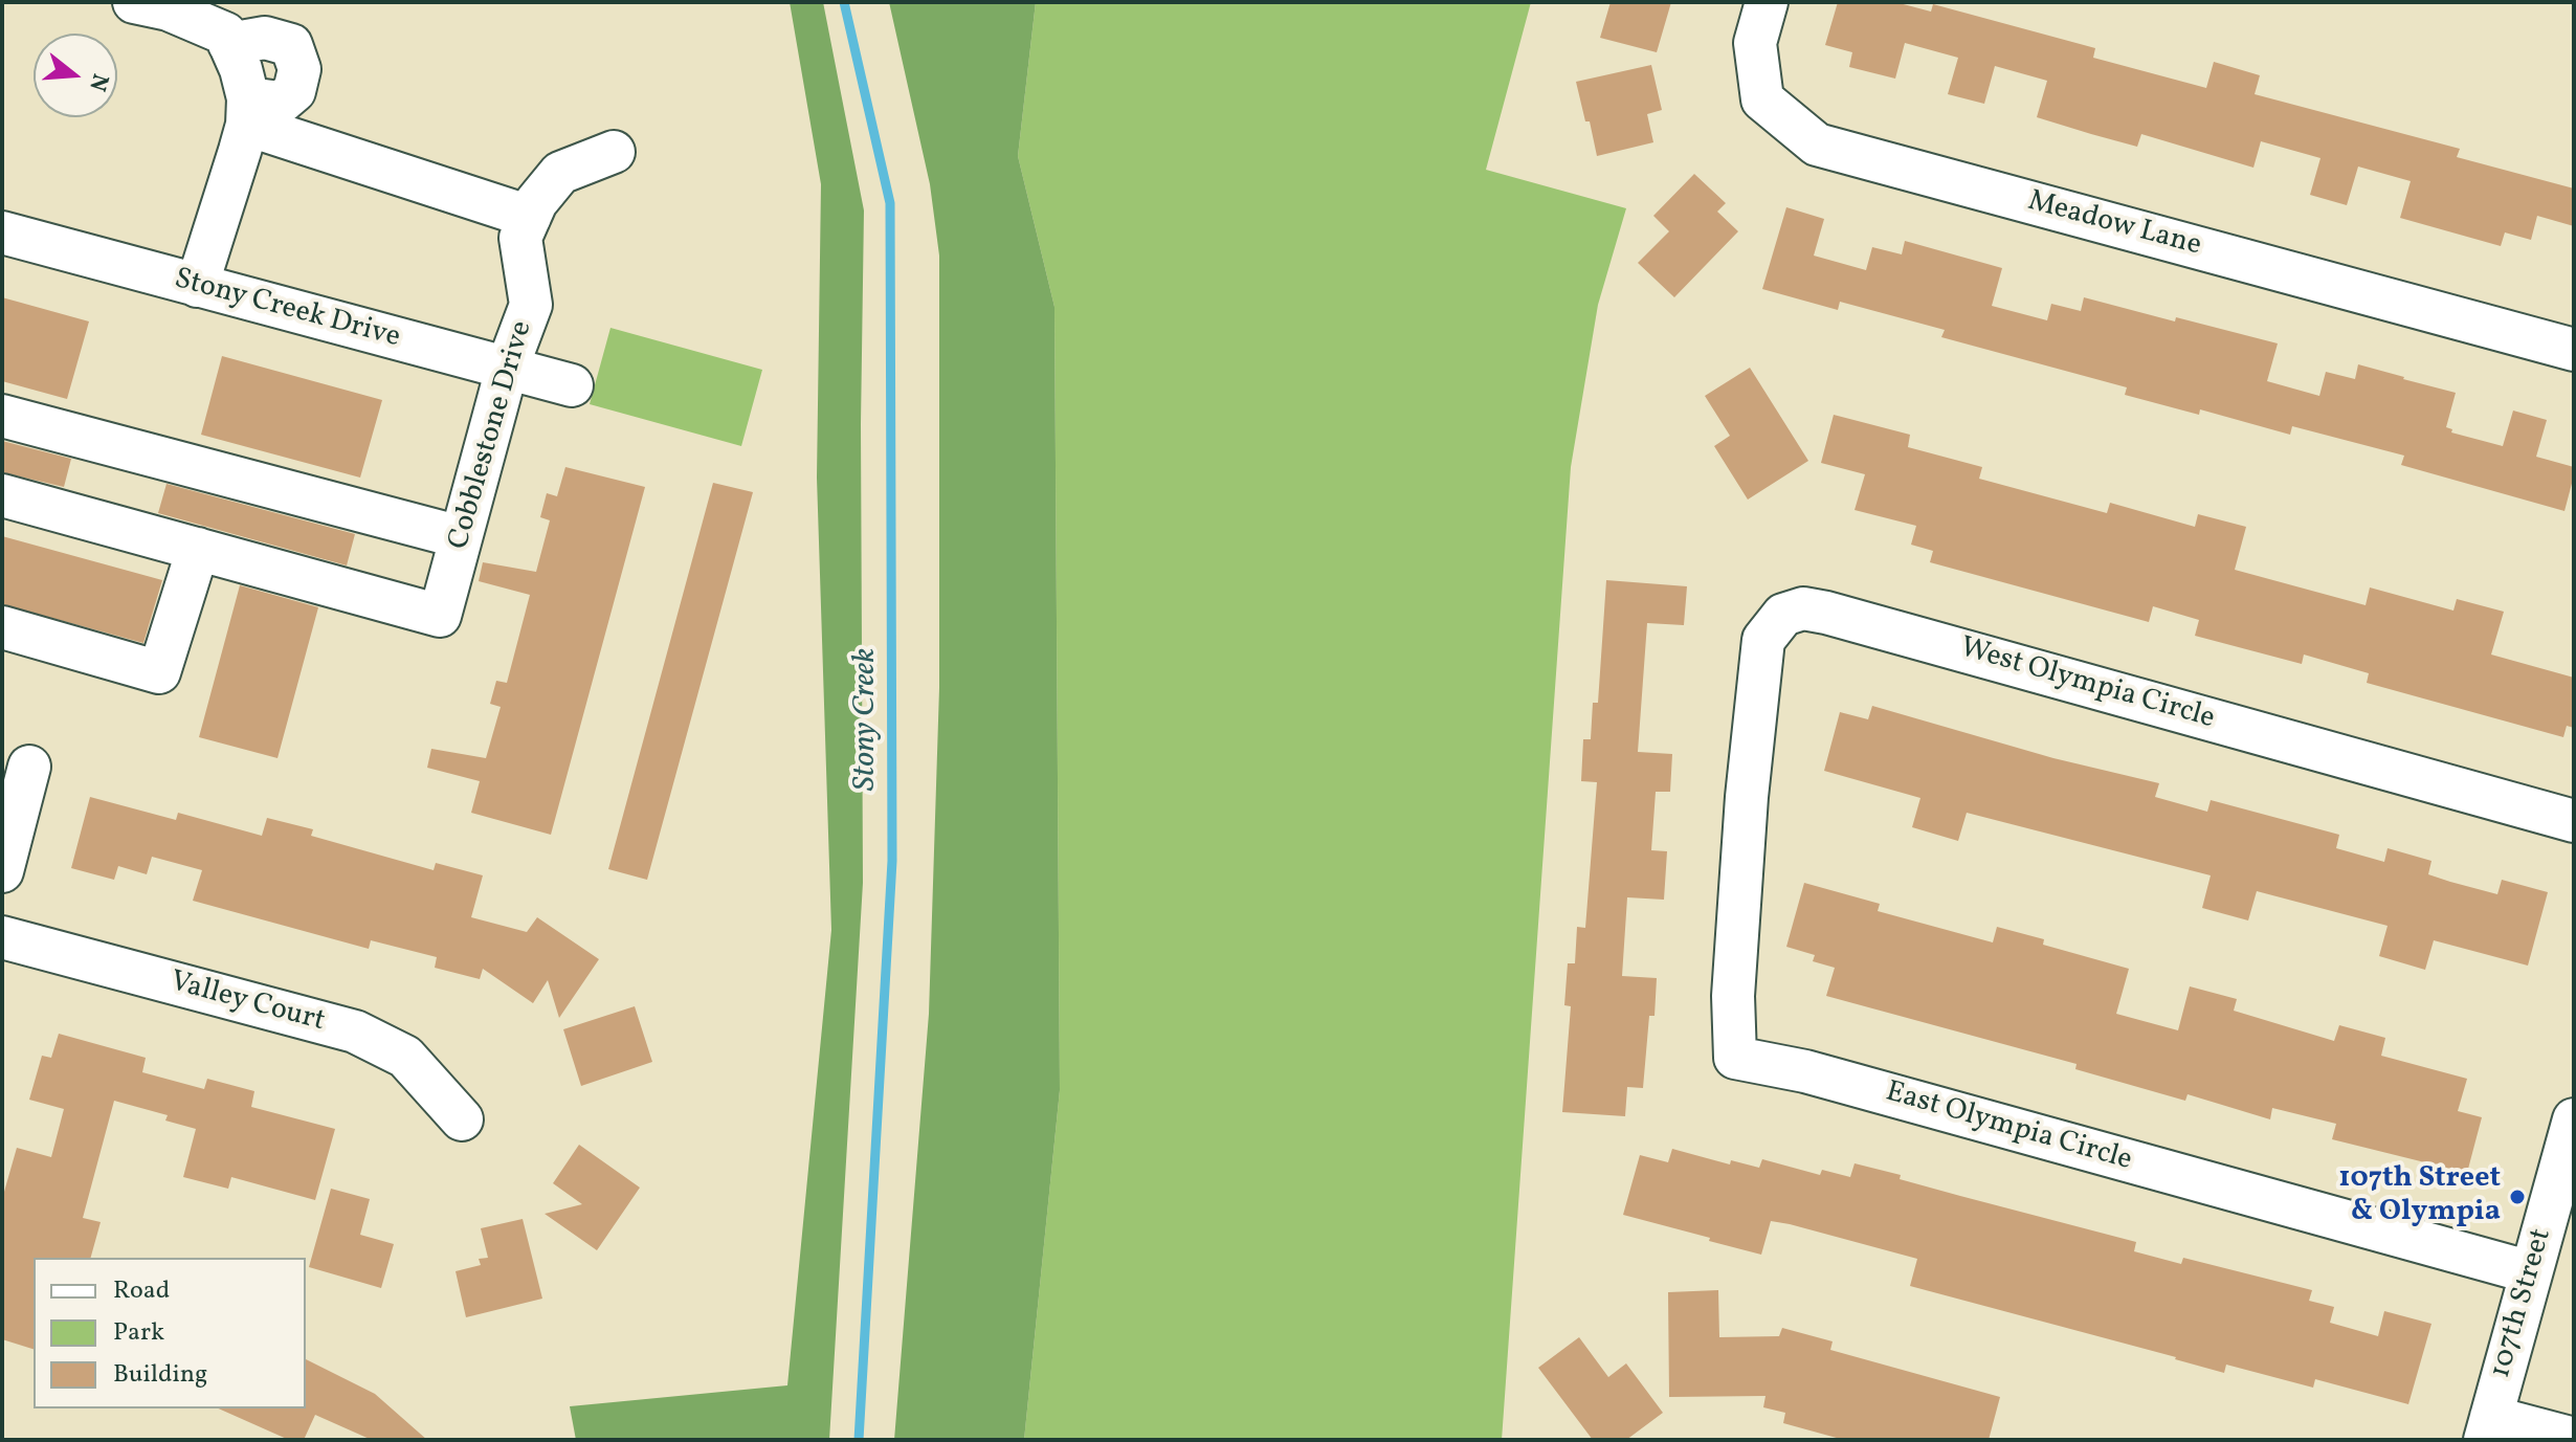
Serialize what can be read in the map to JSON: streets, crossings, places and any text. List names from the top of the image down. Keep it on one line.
{"streets":{"street":["Meadow Lane","Stony Creek Drive","Cobblestone Drive","West Olympia Circle","Valley Court","East Olympia Circle","107th Street"]},"crossings":[["Stony Creek Drive","Cobblestone Drive"],["West Olympia Circle","East Olympia Circle"],["East Olympia Circle","107th Street"]],"water":["Stony Creek"],"places":["107th Street & Olympia"],"legend":["Road","Park","Building"],"north":"right"}
